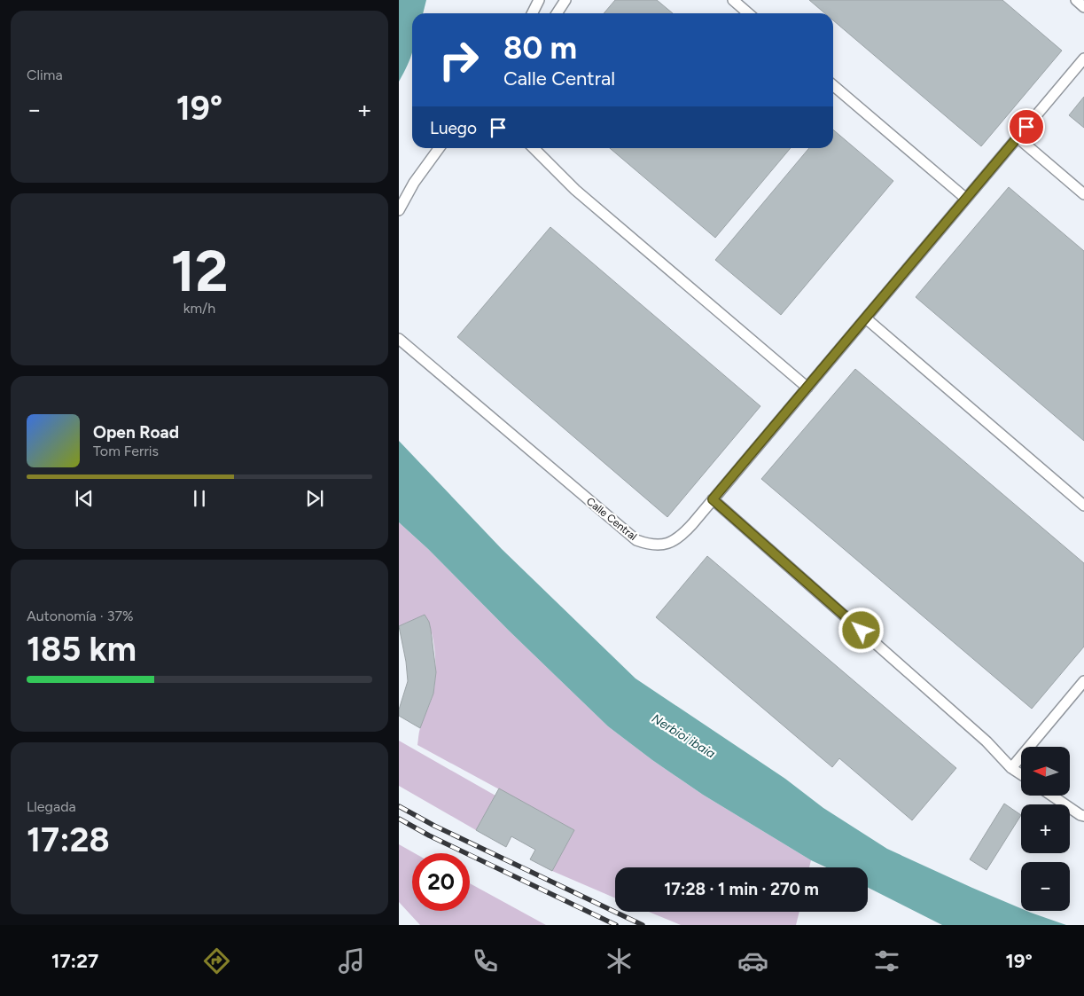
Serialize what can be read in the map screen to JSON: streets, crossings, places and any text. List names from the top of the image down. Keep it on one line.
{"streets":{"lane":["Calle Central"]},"water":["Nerbioi ibaia"],"north":"left","page":{"tile":["Clima",["12","km/h"],["Autonomía · 37%","185 km"],["Llegada","17:28"]],"turn":["80 m","Calle Central"],"heat":["−","19°","+"],"then":"Luego","song":["Open Road","Tom Ferris"],"map_buttons":["+","−"],"limit":"20","trip":"17:28 · 1 min · 270 m","tabs":["17:27","19°"]}}
